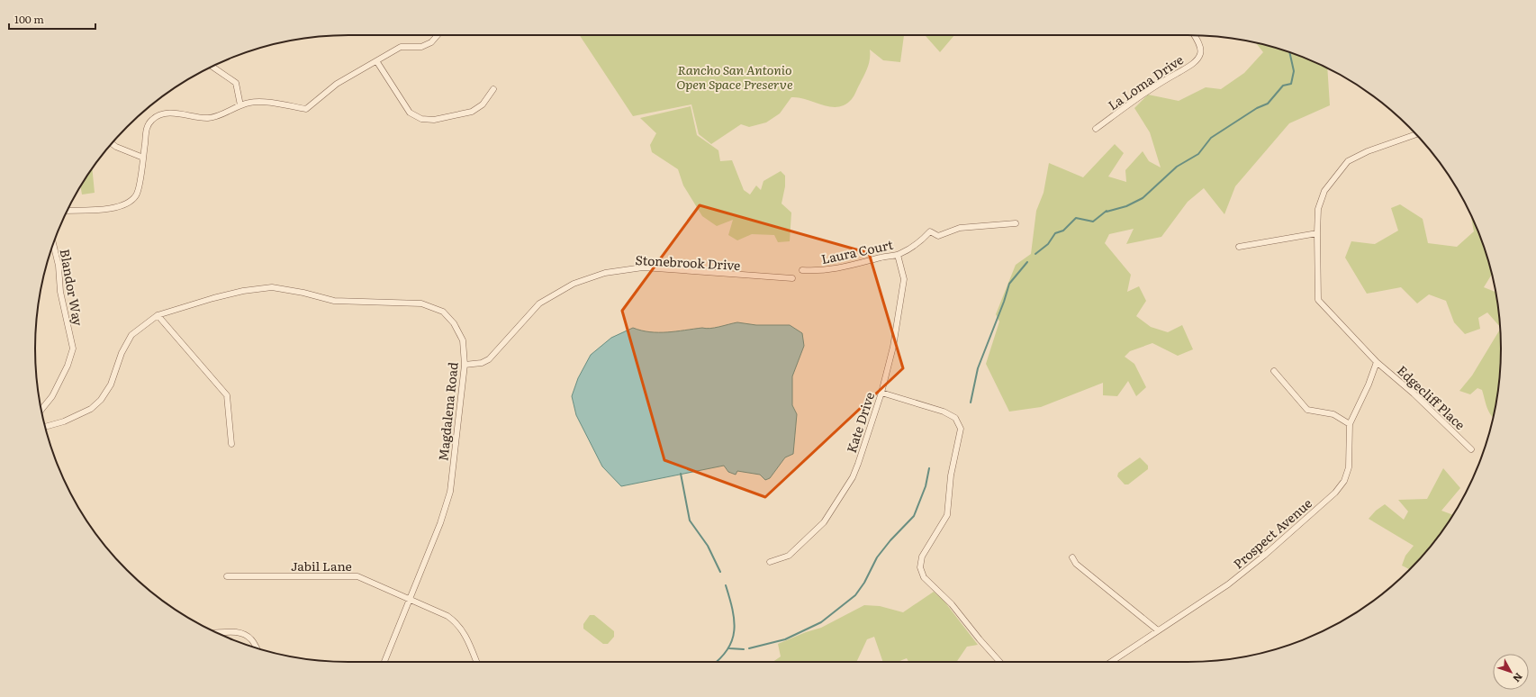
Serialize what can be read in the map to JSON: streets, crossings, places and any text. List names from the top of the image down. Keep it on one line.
{"streets":{"street":["La Loma Drive","Laura Court","Stonebrook Drive","Blandor Way","Edgecliff Place","Magdalena Road","Kate Drive","Prospect Avenue","Jabil Lane"]},"crossings":[["Laura Court","Kate Drive"],["Stonebrook Drive","Magdalena Road"],["Edgecliff Place","Prospect Avenue"],["Magdalena Road","Jabil Lane"]],"parks":["Rancho San Antonio Open Space Preserve"],"scale_bar":"100 m","north":"bottom right"}
